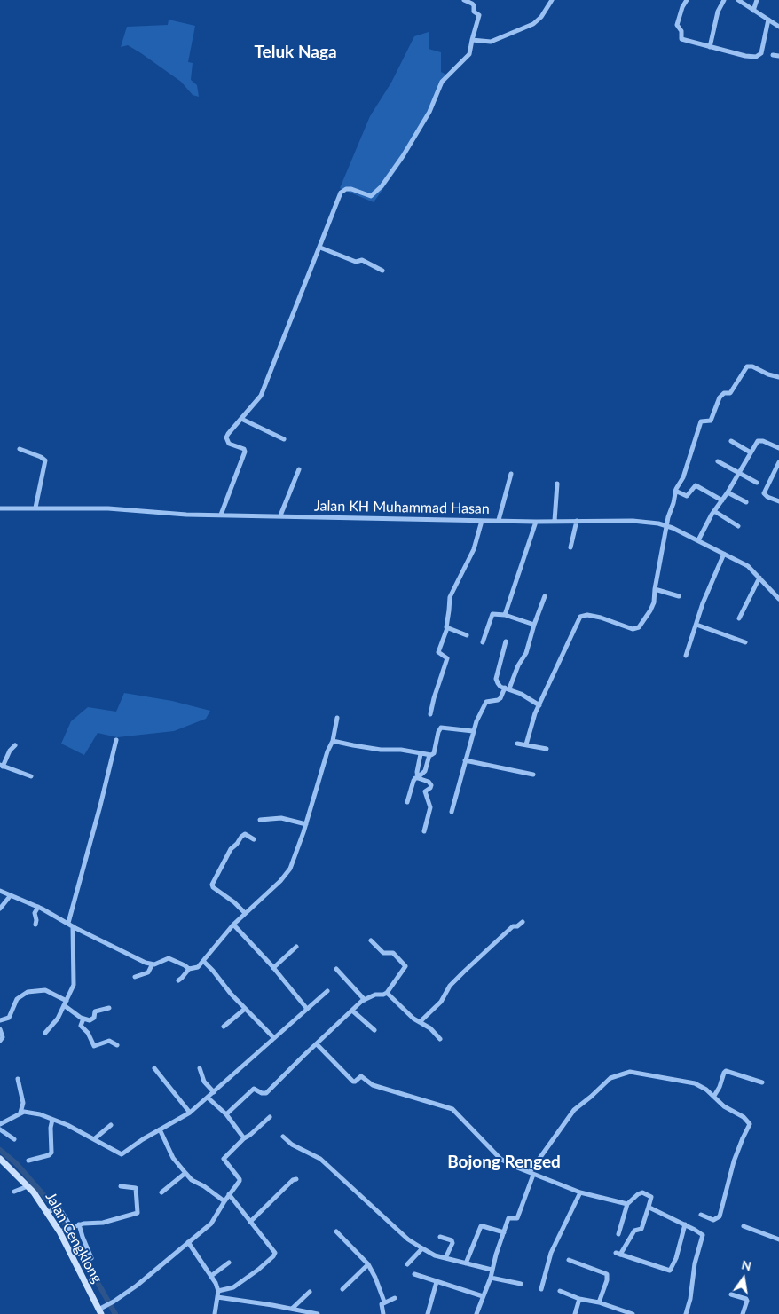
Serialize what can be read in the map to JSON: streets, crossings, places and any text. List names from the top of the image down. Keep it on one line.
{"streets":{"main road":["Jalan Cengklong"],"street":["Jalan KH Muhammad Hasan"]},"districts":["Teluk Naga","Bojong Renged"],"north":"top"}
